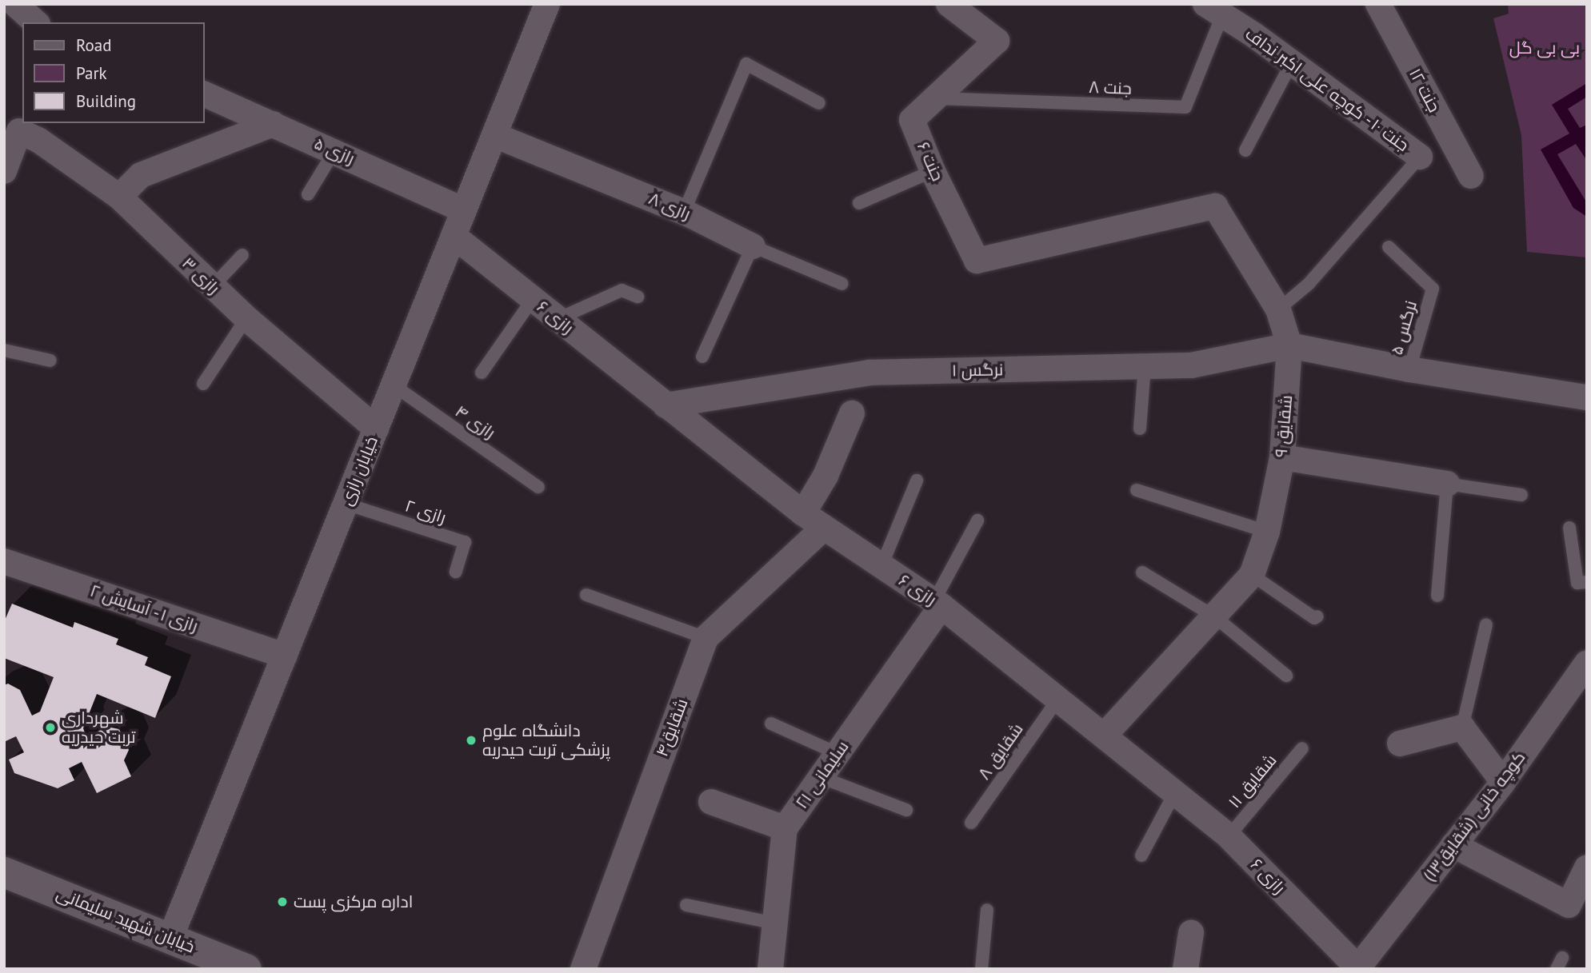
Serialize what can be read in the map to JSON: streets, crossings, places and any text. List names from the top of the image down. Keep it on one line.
{"streets":{"main road":["خیابان شهید سلیمانی"],"street":["جنت ۱۰ - کوچه علی اکبر نداف","جنت ۱۲","رازی ۵","جنت ۶","رازی ۸","رازی ۳","رازی ۶","نرگس ۱","شقایق ۹","خیابان رازی","رازی ۱ - آسایش ۲","شقایق۴","سلیمانی ۲۱","کوچه خانی (شقایق۱۳)"],"lane":["جنت ۸","نرگس ۵","رازی ۴","رازی ۲","شقایق ۸","شقایق ۱۱"]},"crossings":[["جنت ۸","جنت ۱۰ - کوچه علی اکبر نداف"],["جنت ۸","جنت ۶"],["رازی ۵","خیابان رازی"],["جنت ۶","شقایق ۹"],["رازی ۸","خیابان رازی"],["رازی ۳","خیابان رازی"],["رازی ۶","نرگس ۱"],["رازی ۶","شقایق ۹"],["رازی ۶","خیابان رازی"],["رازی ۶","شقایق۴"],["رازی ۶","شقایق ۸"],["رازی ۶","سلیمانی ۲۱"],["رازی ۶","شقایق ۱۱"],["رازی ۶","کوچه خانی (شقایق۱۳)"],["نرگس ۱","شقایق ۹"],["رازی ۴","خیابان رازی"],["خیابان رازی","رازی ۲"],["خیابان رازی","رازی ۱ - آسایش ۲"],["خیابان رازی","خیابان شهید سلیمانی"]],"parks":["بی بی گل"],"places":["شهرداری تربت حیدریه","دانشگاه علوم پزشکی تربت حیدریه","اداره مرکزی پست"],"legend":["Road","Park","Building"]}
